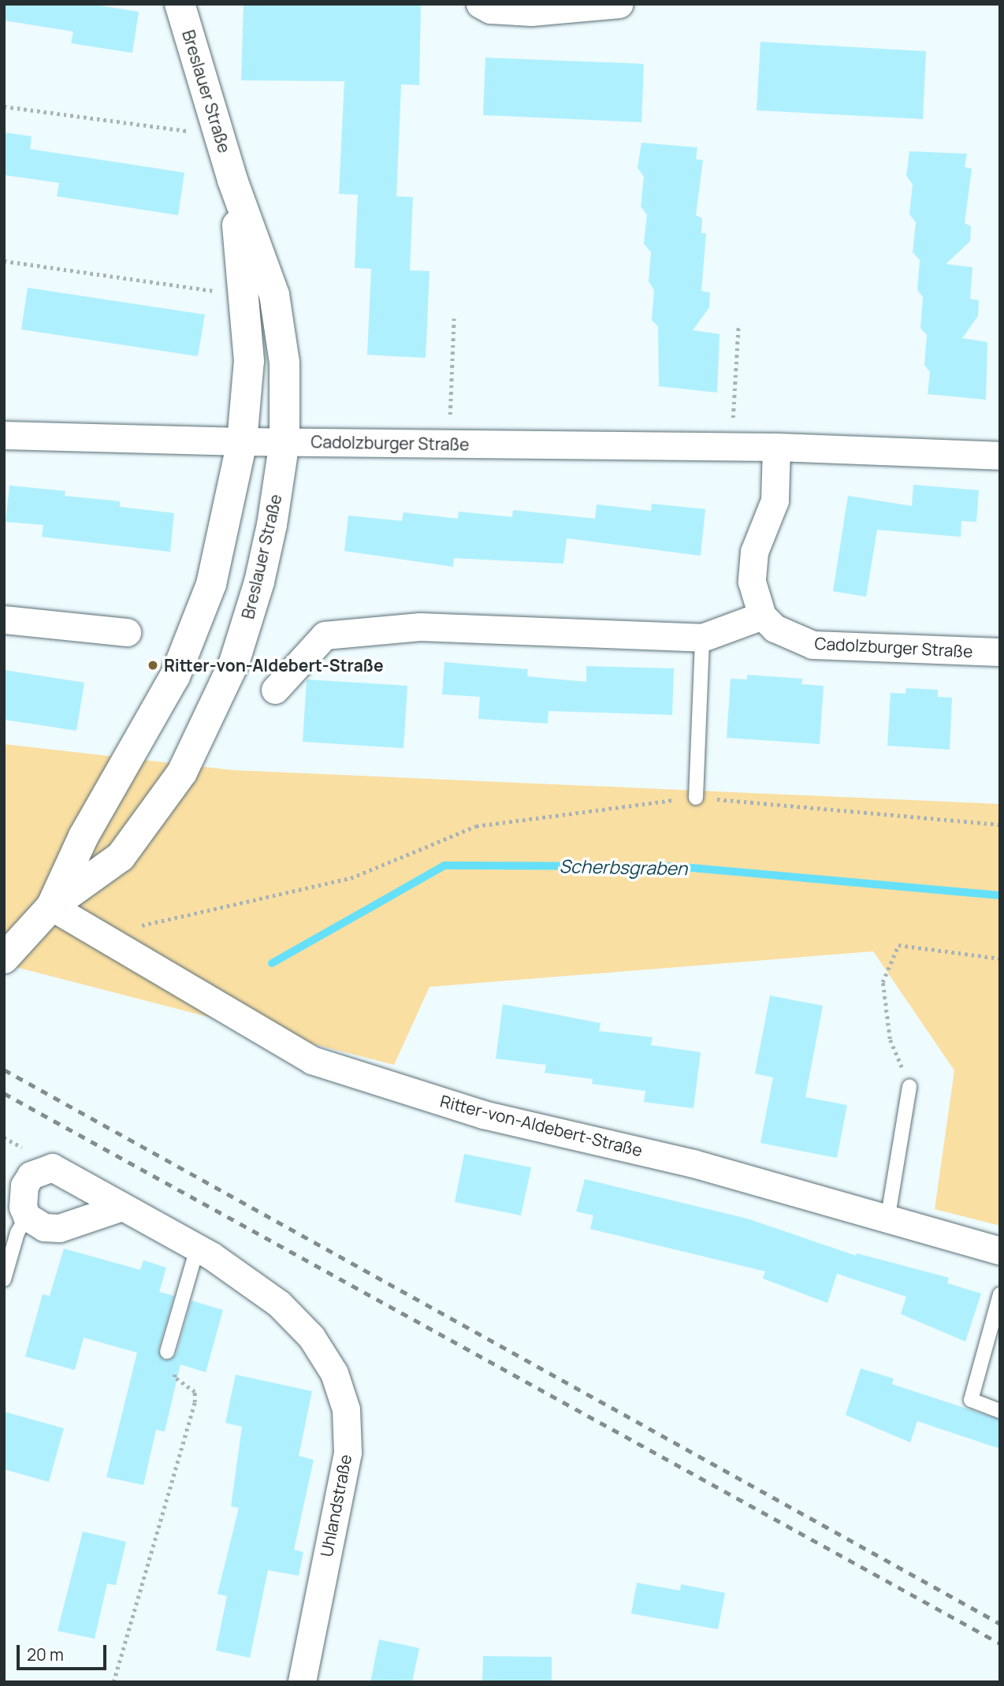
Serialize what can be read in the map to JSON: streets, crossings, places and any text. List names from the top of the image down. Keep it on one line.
{"streets":{"main road":["Breslauer Straße"],"street":["Cadolzburger Straße","Ritter-von-Aldebert-Straße","Uhlandstraße"]},"crossings":[["Breslauer Straße","Cadolzburger Straße"],["Breslauer Straße","Ritter-von-Aldebert-Straße"]],"water":["Scherbsgraben"],"places":["Ritter-von-Aldebert-Straße"],"scale_bar":"20 m"}
